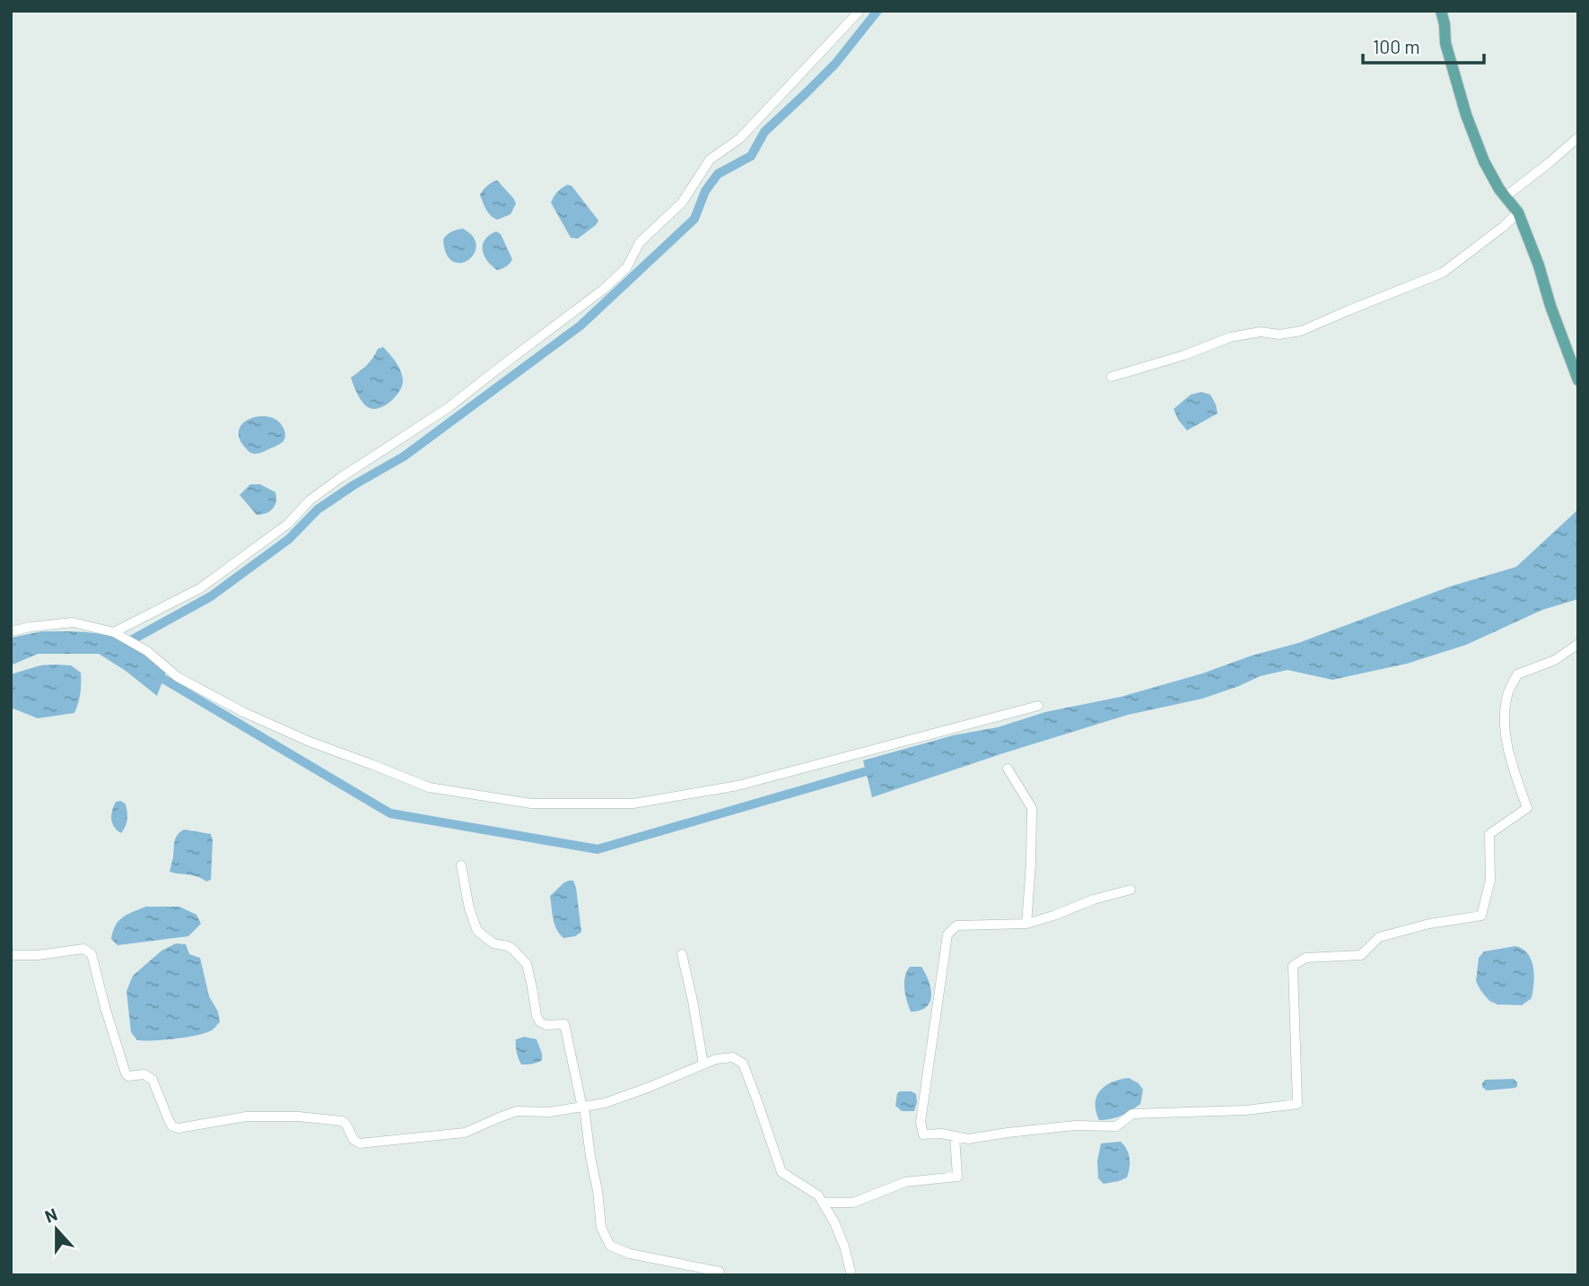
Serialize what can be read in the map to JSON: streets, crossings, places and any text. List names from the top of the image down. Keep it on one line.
{"scale_bar":"100 m","north":"top"}
